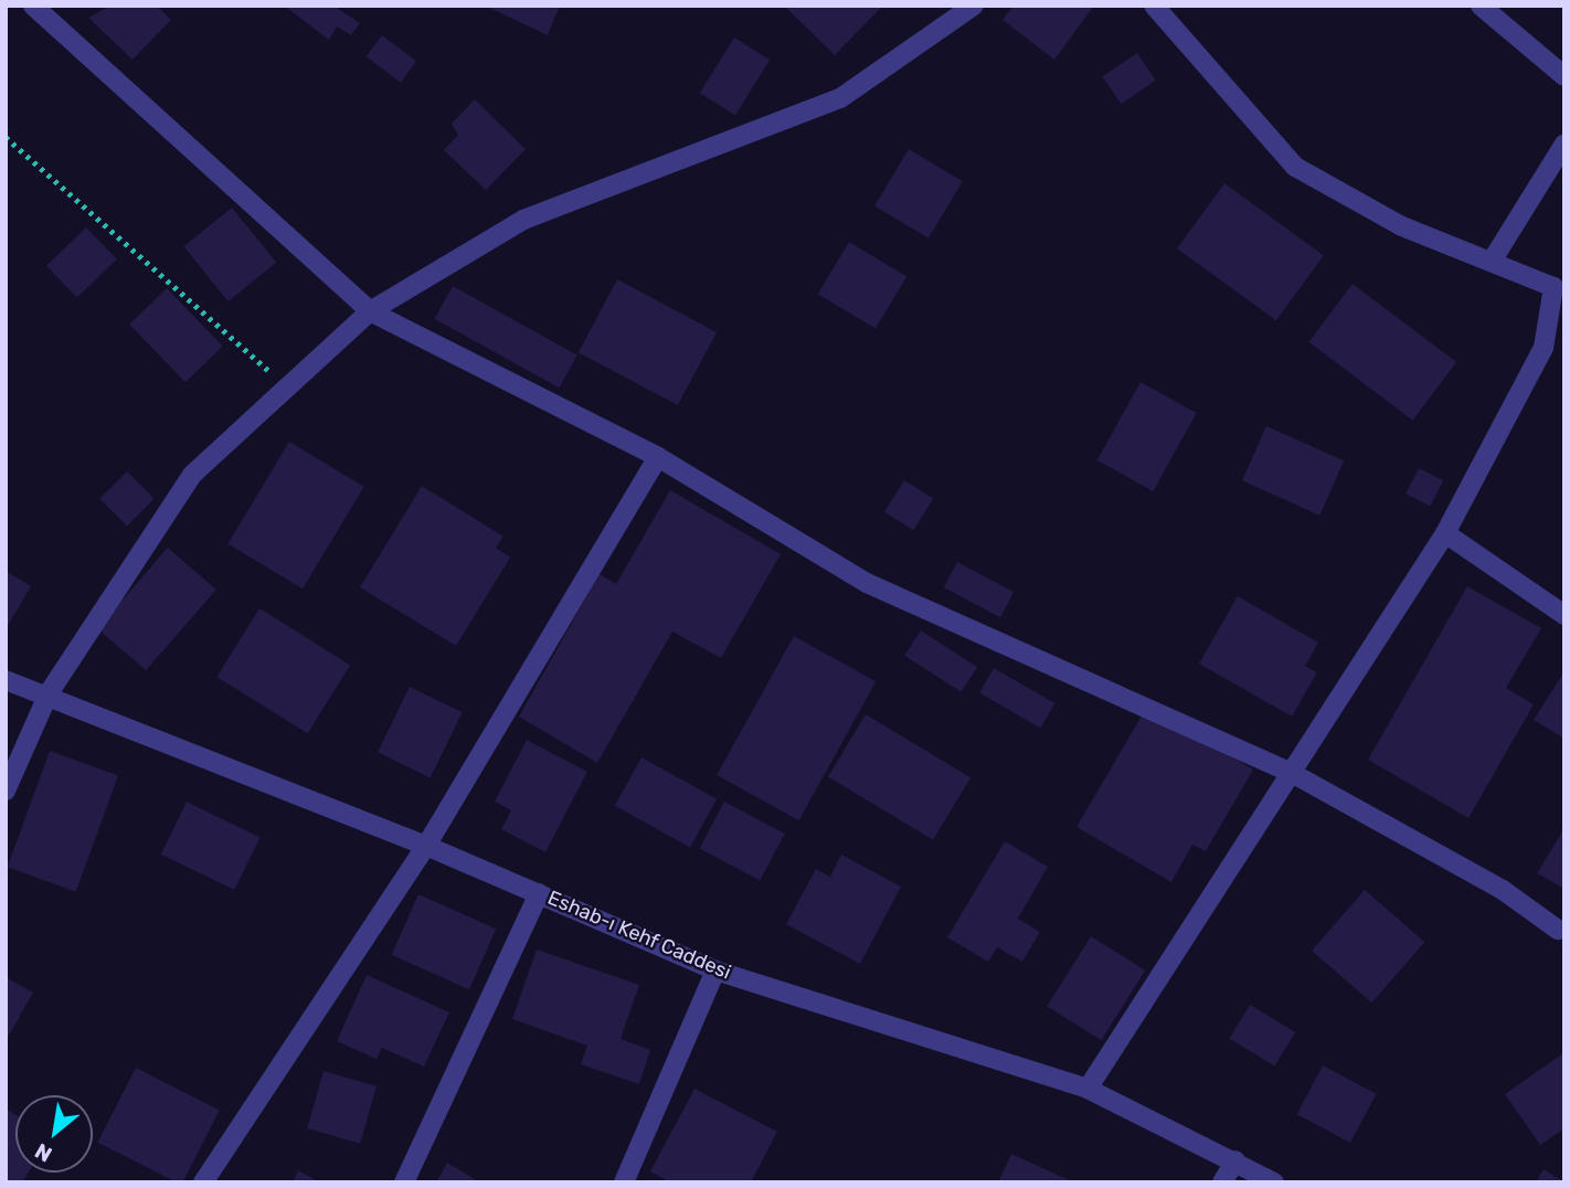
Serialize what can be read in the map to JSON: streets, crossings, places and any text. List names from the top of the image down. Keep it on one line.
{"streets":{"street":["Eshab-ı Kehf Caddesi"]},"north":"bottom left"}
